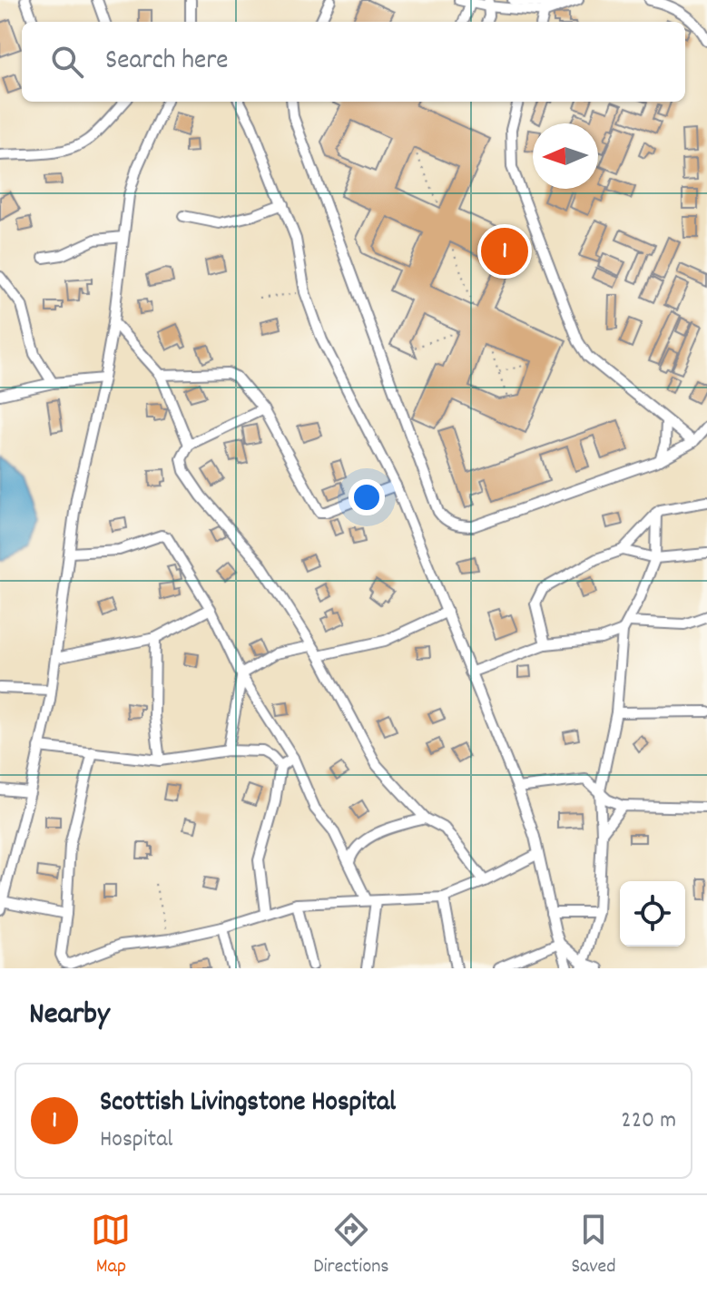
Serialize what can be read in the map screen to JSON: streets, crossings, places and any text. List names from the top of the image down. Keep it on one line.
{"north":"left","page":{"search":"Search here","pins":"1","heading":"Nearby","list":[{"mark":"1","name":"Scottish Livingstone Hospital","note":"Hospital","value":"220 m"}],"nav":["Map","Directions","Saved"]}}
